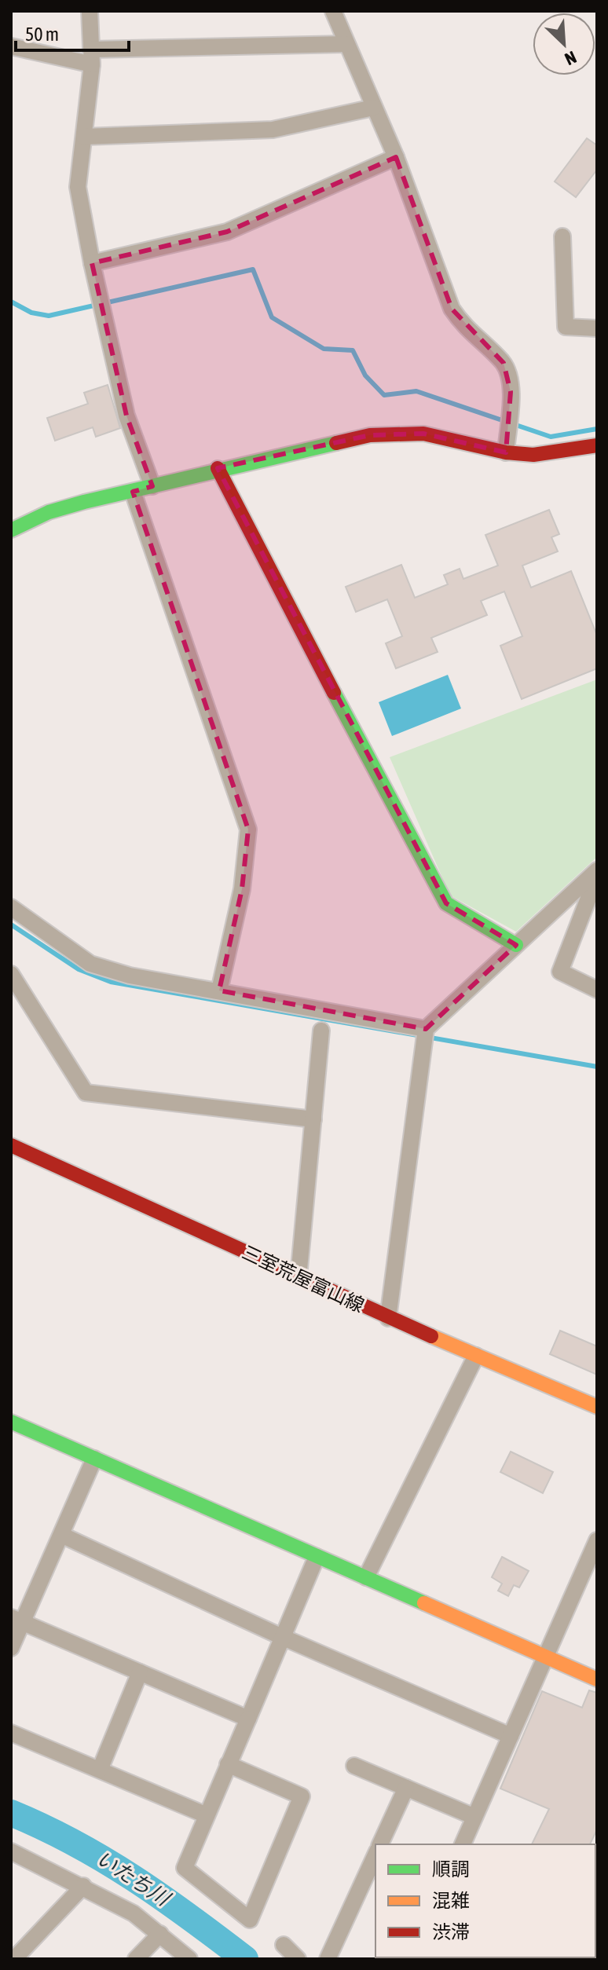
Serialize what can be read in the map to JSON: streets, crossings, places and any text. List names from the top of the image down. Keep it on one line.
{"streets":{"street":["三室荒屋富山線"]},"water":["いたち川"],"legend":["順調","混雑","渋滞"],"scale_bar":"50 m","north":"bottom right"}
